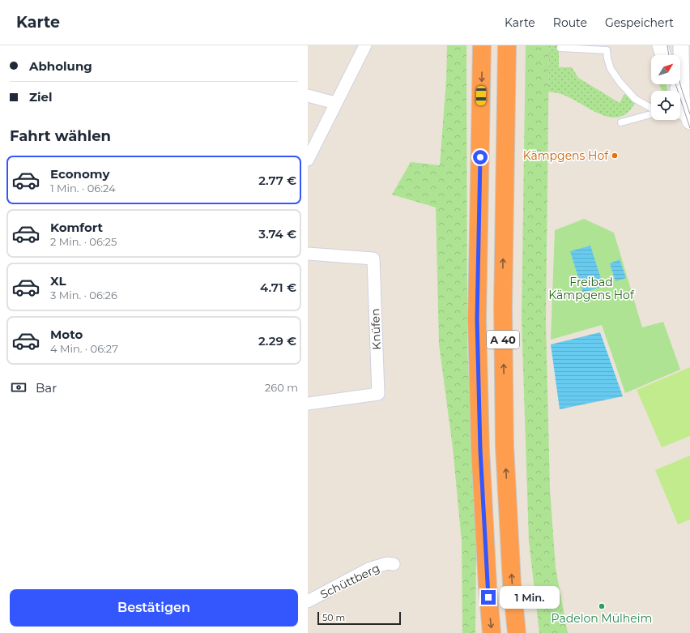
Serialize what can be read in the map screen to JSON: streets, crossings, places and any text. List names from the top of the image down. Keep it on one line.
{"streets":{"highway":["A 40"],"street":["Knüfen","Schüttberg"]},"parks":["Freibad Kämpgens Hof"],"places":["Kämpgens Hof","Padelon Mülheim"],"scale_bar":"50 m","north":"top right","page":{"header":"Karte","nav":["Karte","Route","Gespeichert"],"banner":["Abholung","Ziel"],"heading":"Fahrt wählen","list":[{"name":"Economy","note":"1 Min. · 06:24","value":"2.77 €"},{"name":"Komfort","note":"2 Min. · 06:25","value":"3.74 €"},{"name":"XL","note":"3 Min. · 06:26","value":"4.71 €"},{"name":"Moto","note":"4 Min. · 06:27","value":"2.29 €"}],"pay":["Bar","260 m"],"buttons":"Bestätigen","bubble":"1 Min.","scale":"50 m"}}
